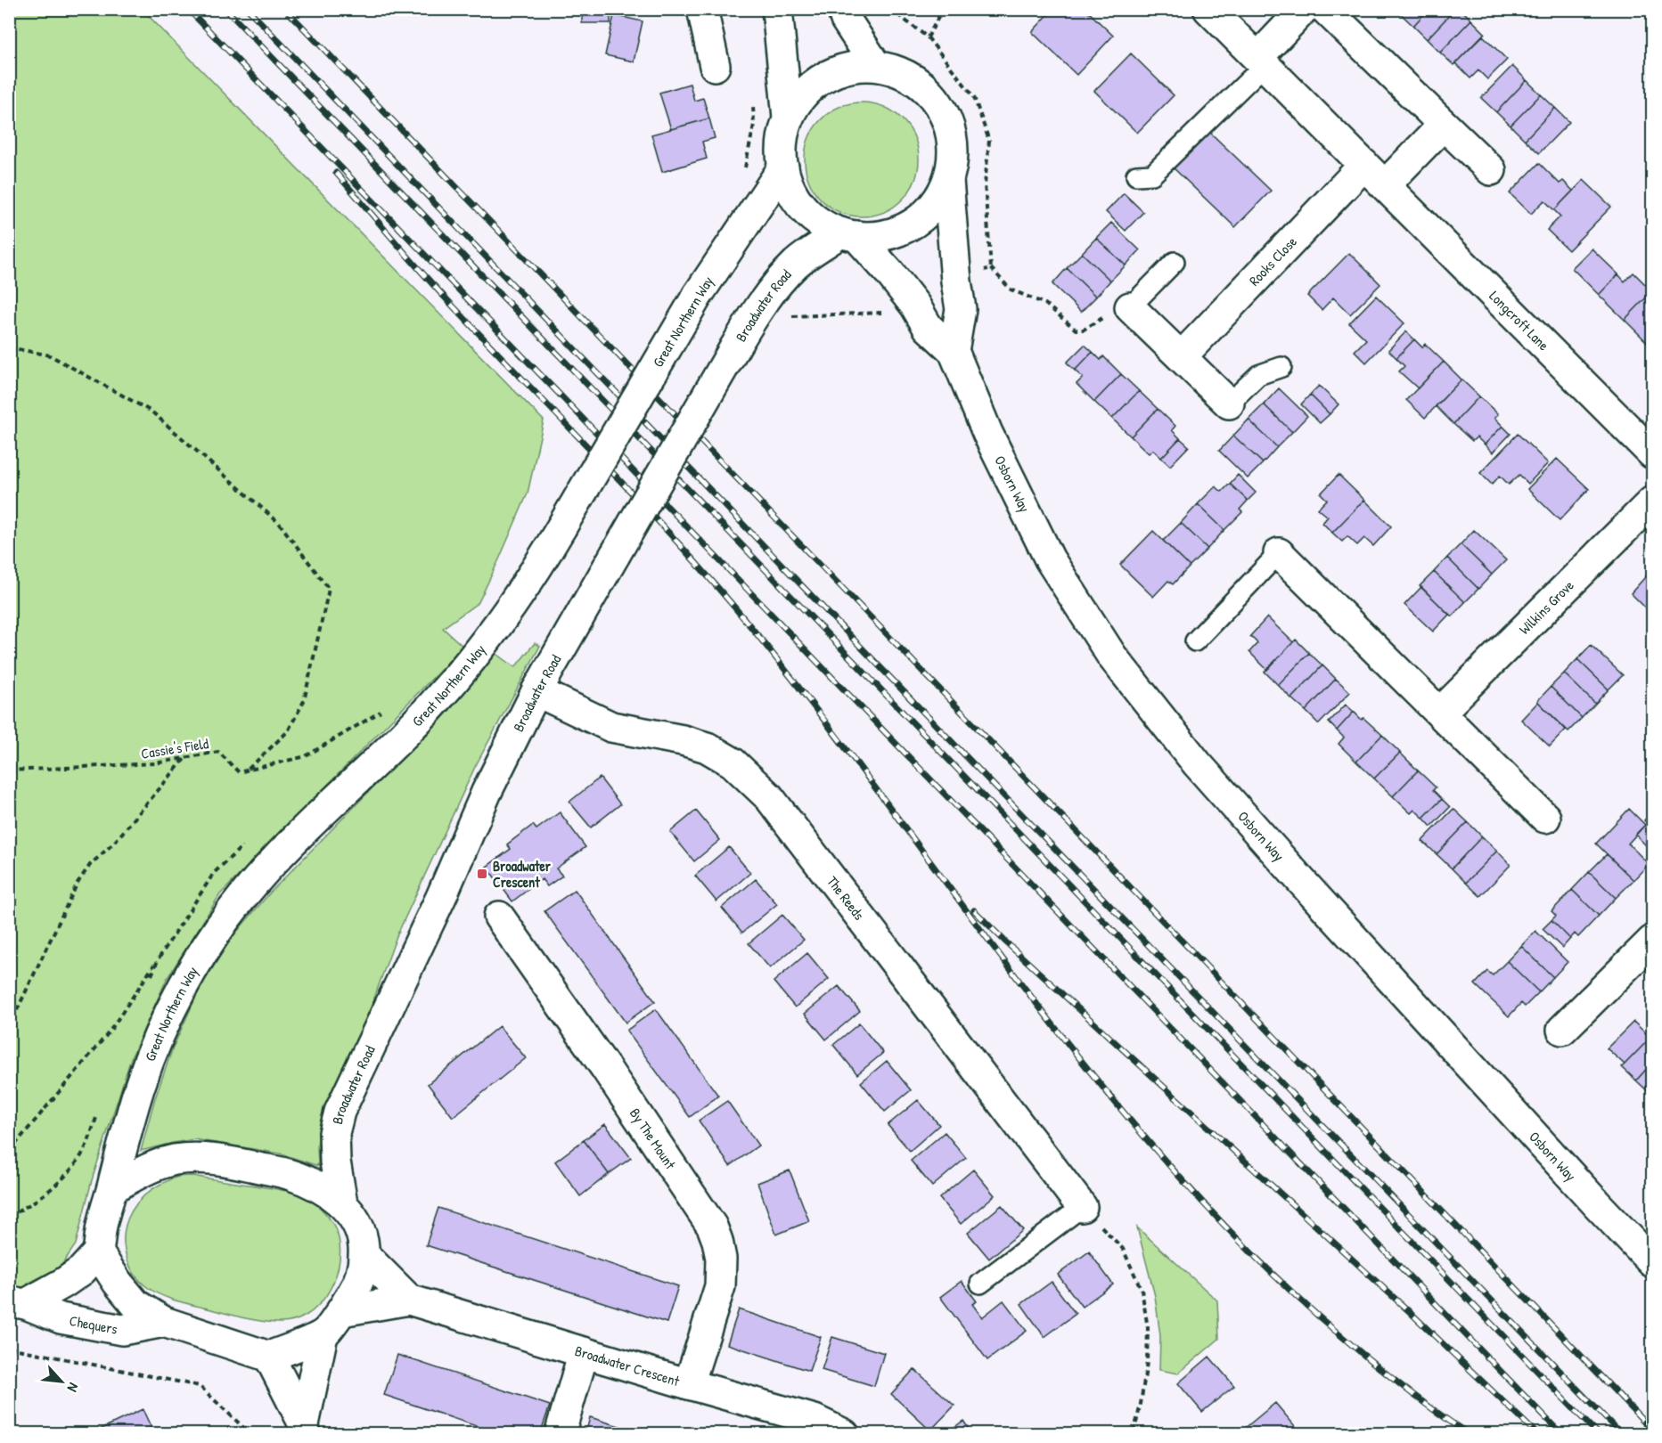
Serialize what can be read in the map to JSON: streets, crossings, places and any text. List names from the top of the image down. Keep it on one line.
{"streets":{"street":["Rooks Close","Broadwater Road","Longcroft Lane","Great Northern Way","Osborn Way","Wilkins Grove","The Reeds","By The Mount","Chequers","Broadwater Crescent"],"path":["Cassie's Field"]},"crossings":[["Rooks Close","Longcroft Lane"],["Broadwater Road","Great Northern Way"],["Broadwater Road","Osborn Way"],["Broadwater Road","The Reeds"],["Great Northern Way","Osborn Way"],["Great Northern Way","Chequers"],["By The Mount","Broadwater Crescent"]],"places":{"transit":["Broadwater Crescent"]},"north":"bottom right"}
